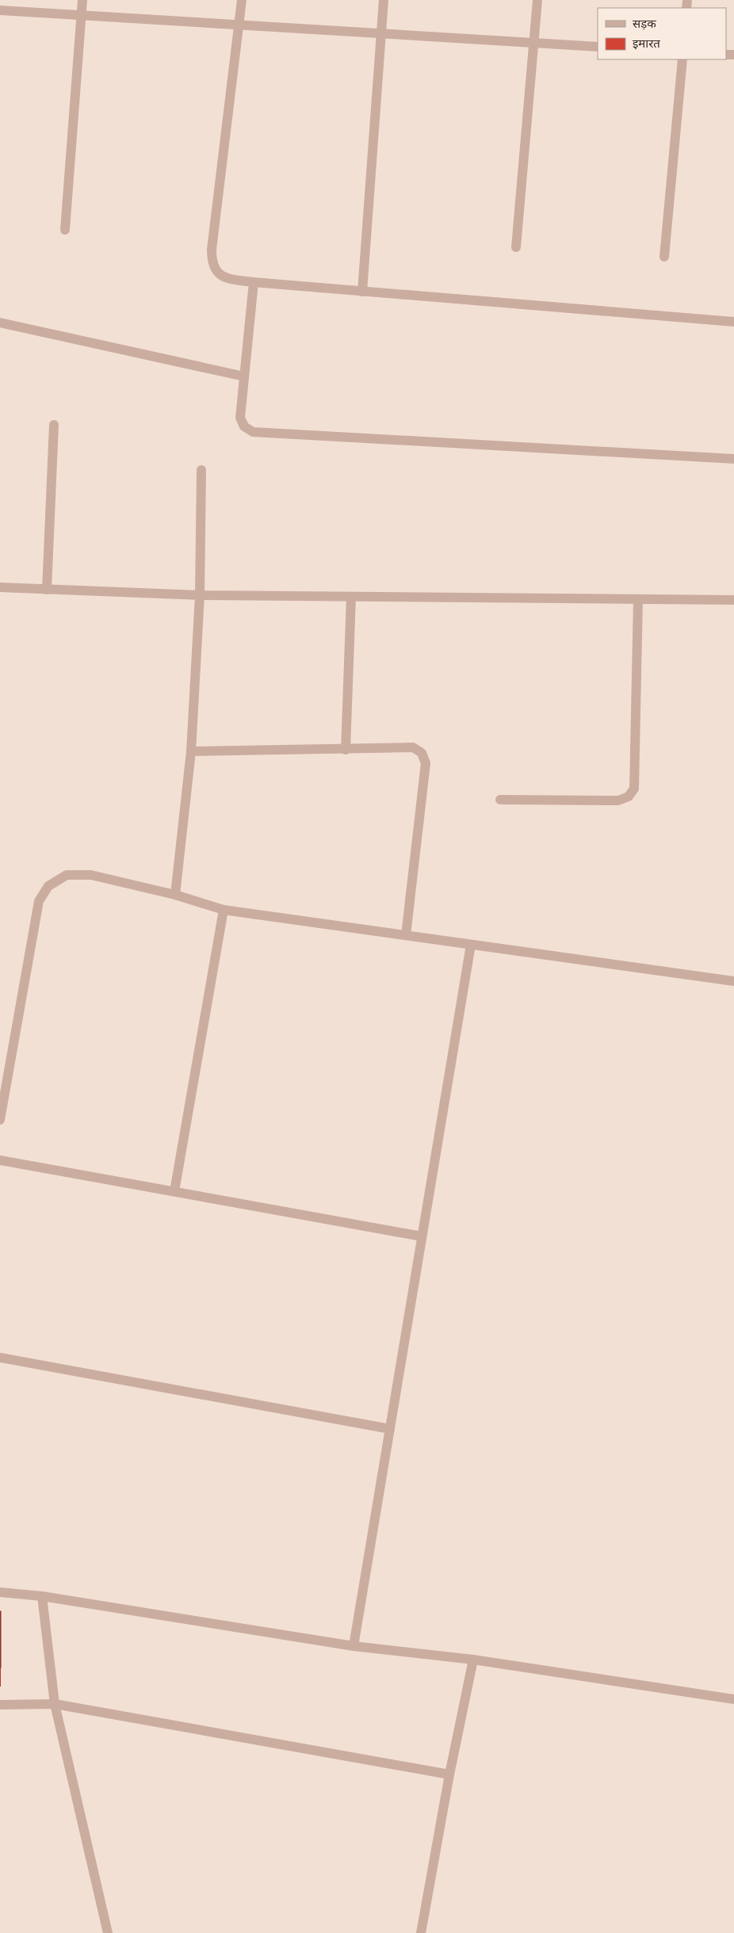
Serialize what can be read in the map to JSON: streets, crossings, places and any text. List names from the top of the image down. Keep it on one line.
{"legend":["सड़क","इमारत"]}
